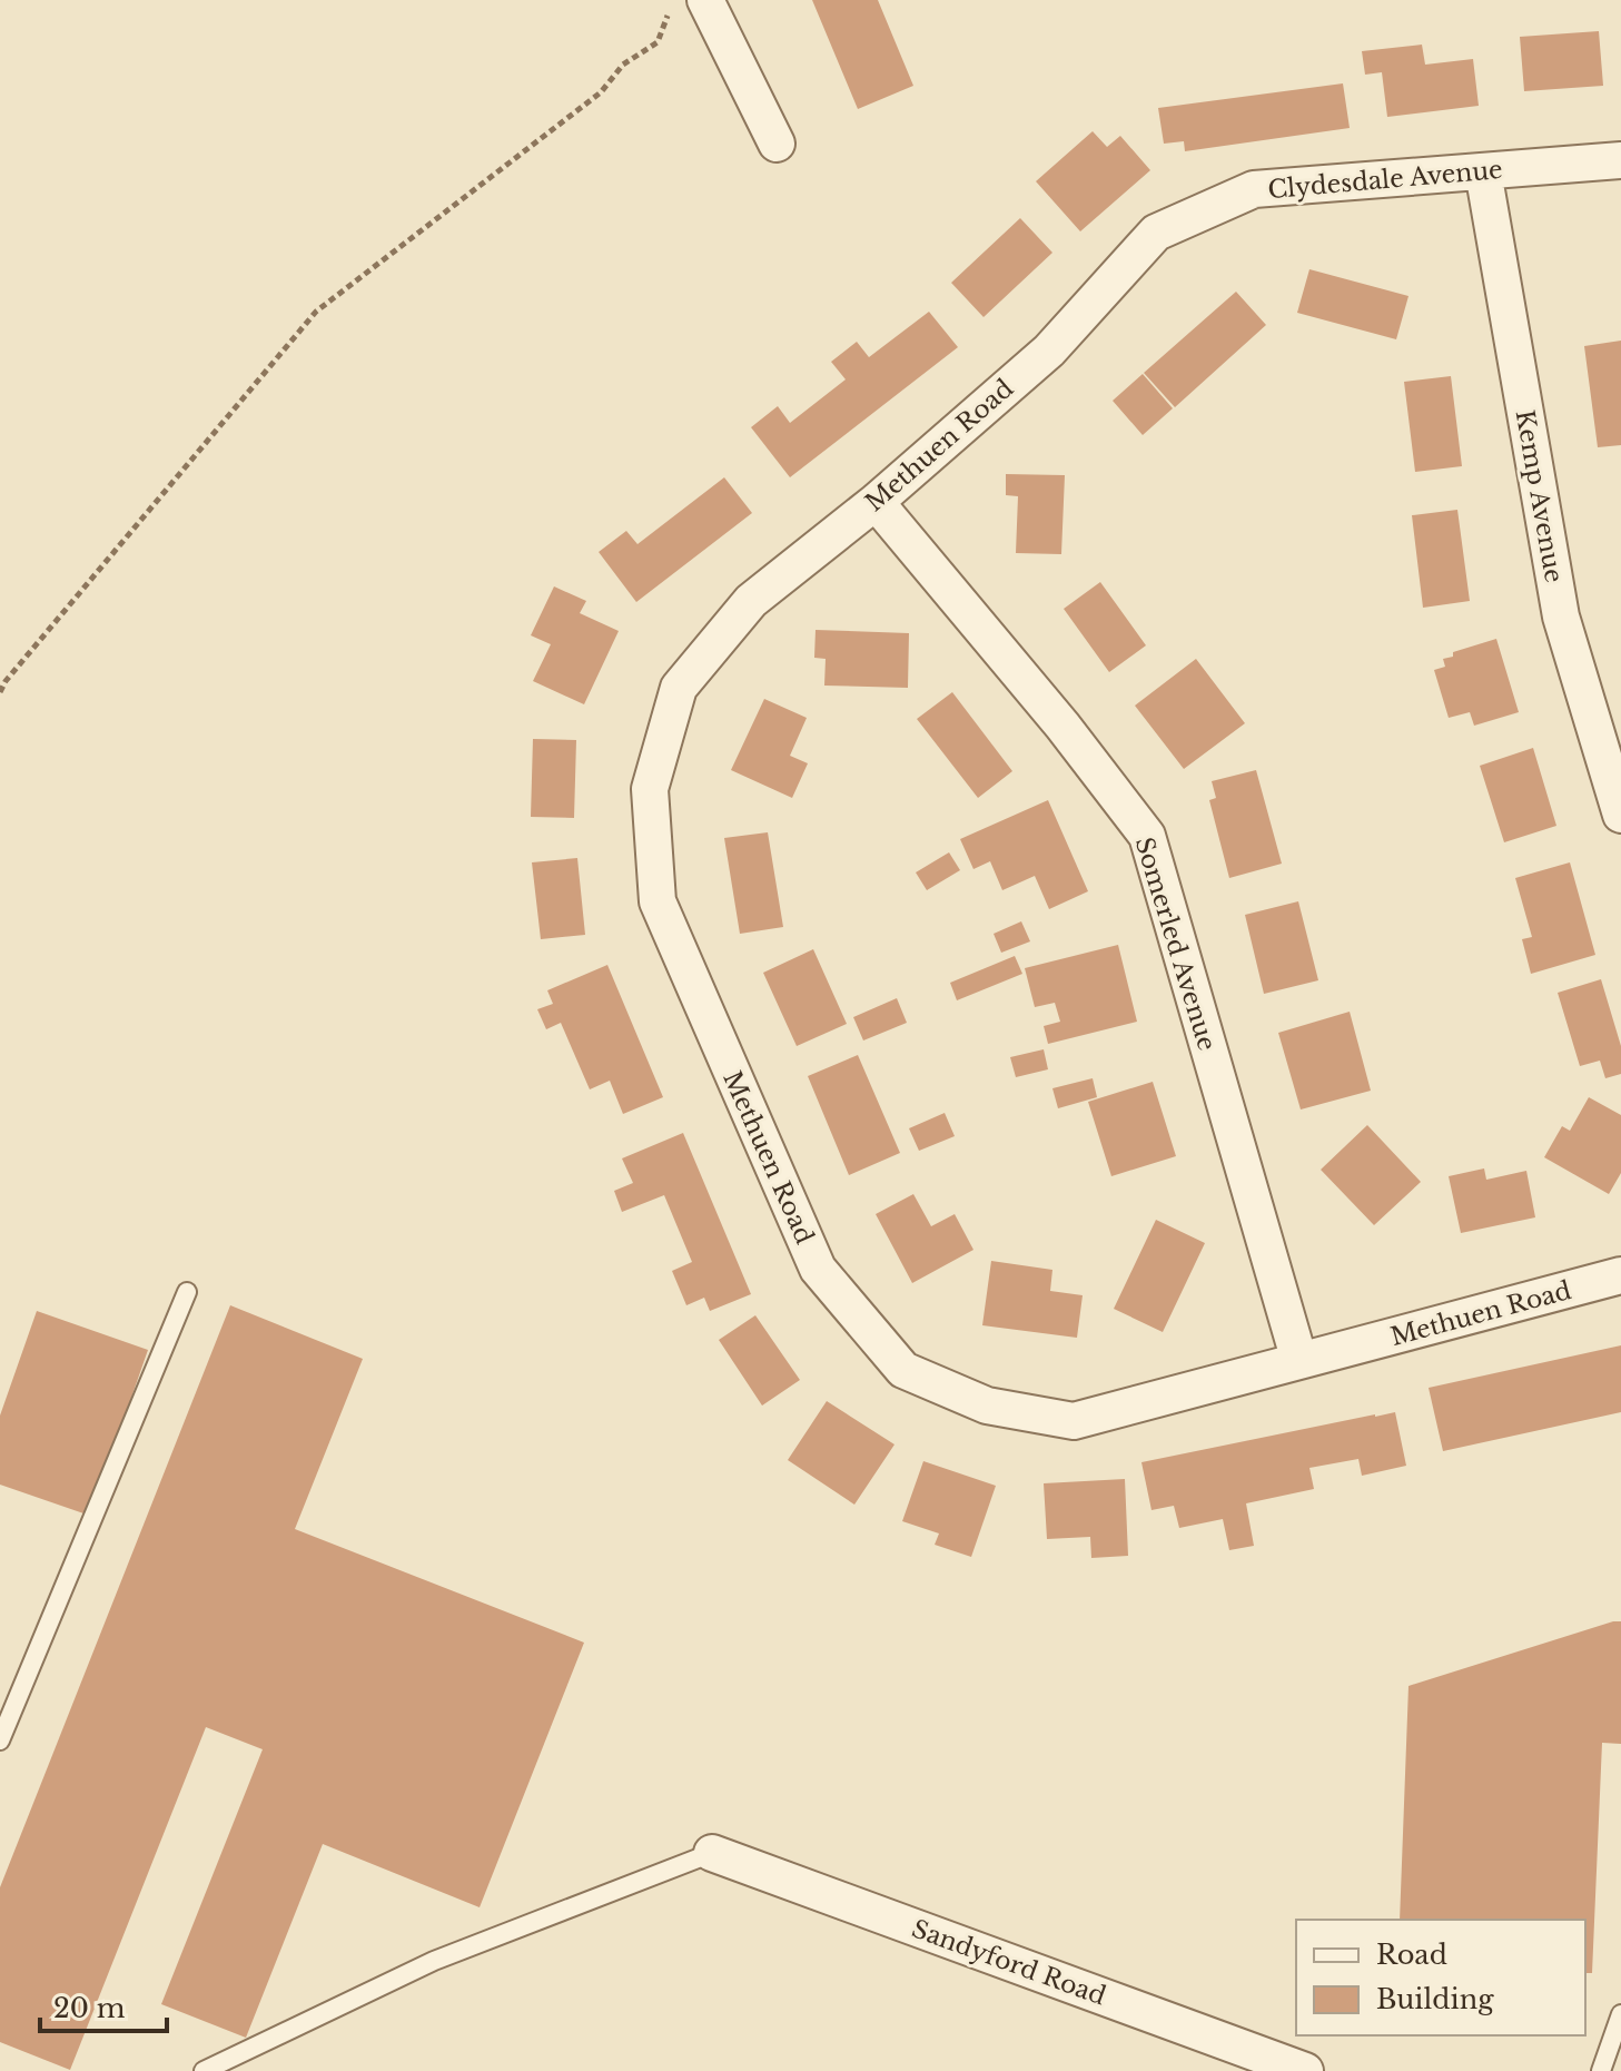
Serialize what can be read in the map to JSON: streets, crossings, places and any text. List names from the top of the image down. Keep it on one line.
{"streets":{"street":["Clydesdale Avenue","Methuen Road","Kemp Avenue","Somerled Avenue","Sandyford Road"]},"crossings":[["Clydesdale Avenue","Methuen Road"],["Clydesdale Avenue","Kemp Avenue"],["Methuen Road","Somerled Avenue"]],"legend":["Road","Building"],"scale_bar":"20 m"}
